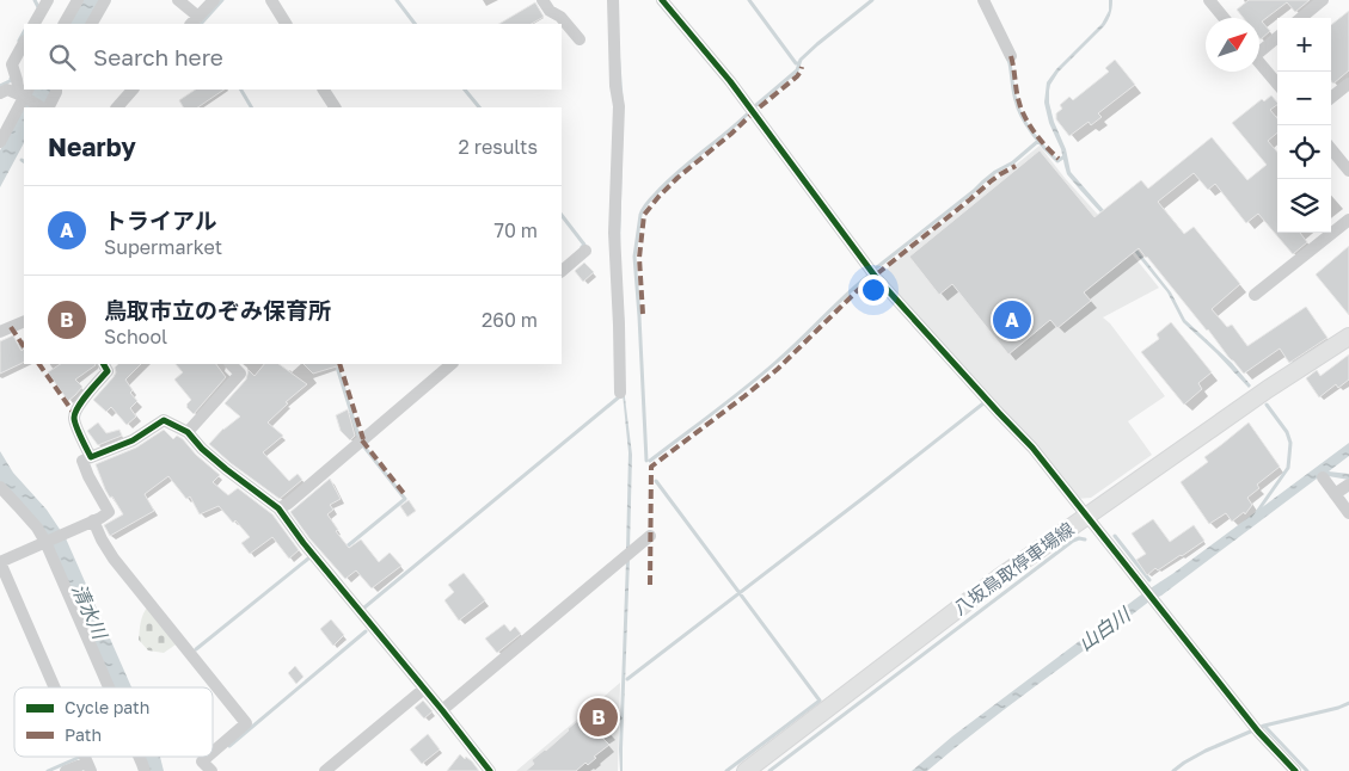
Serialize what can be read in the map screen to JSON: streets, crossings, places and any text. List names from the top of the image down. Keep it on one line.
{"streets":{"main road":["八坂鳥取停車場線"]},"water":["清水川","山白川"],"legend":["Cycle path","Path"],"north":"top right","page":{"map_buttons":["+","−"],"search":"Search here","heading":["Nearby","2 results"],"list":[{"mark":"A","name":"トライアル","note":"Supermarket","value":"70 m"},{"mark":"B","name":"鳥取市立のぞみ保育所","note":"School","value":"260 m"}],"pins":["A","B"]}}
